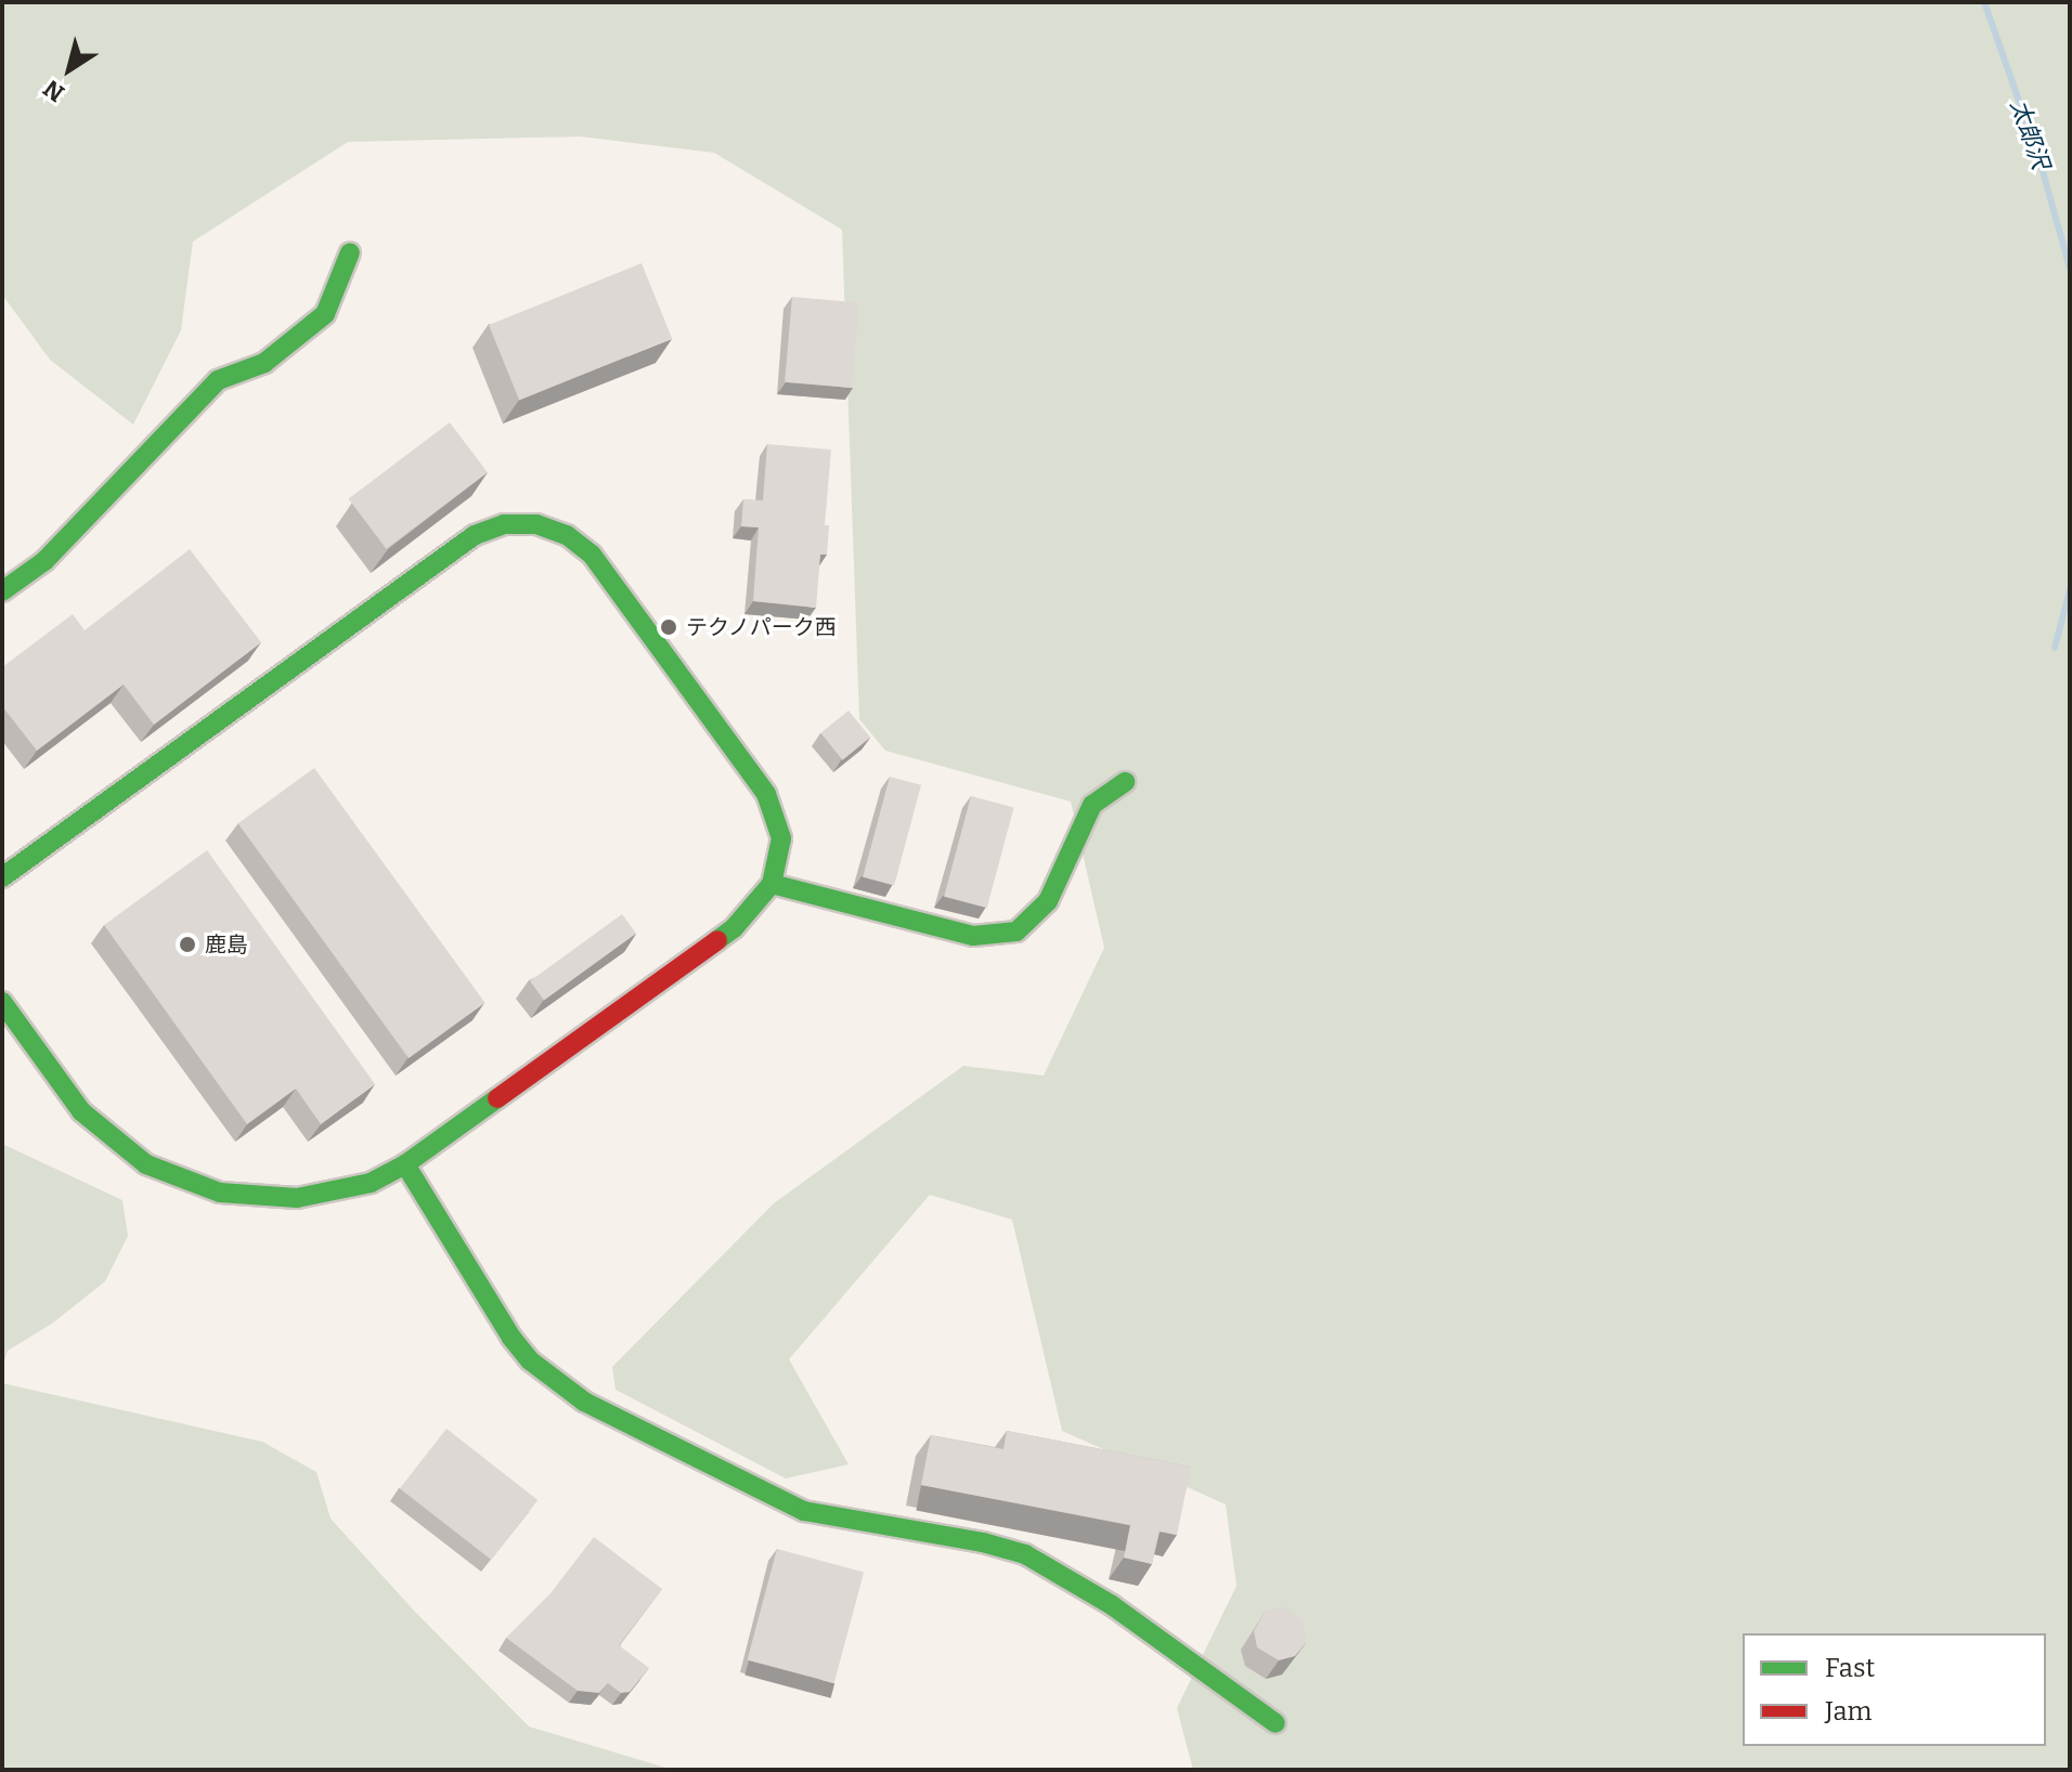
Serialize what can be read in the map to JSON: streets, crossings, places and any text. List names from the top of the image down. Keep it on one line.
{"water":["太郎沢"],"places":["テクノパーク西","鹿島"],"legend":["Fast","Jam"],"north":"bottom left"}
